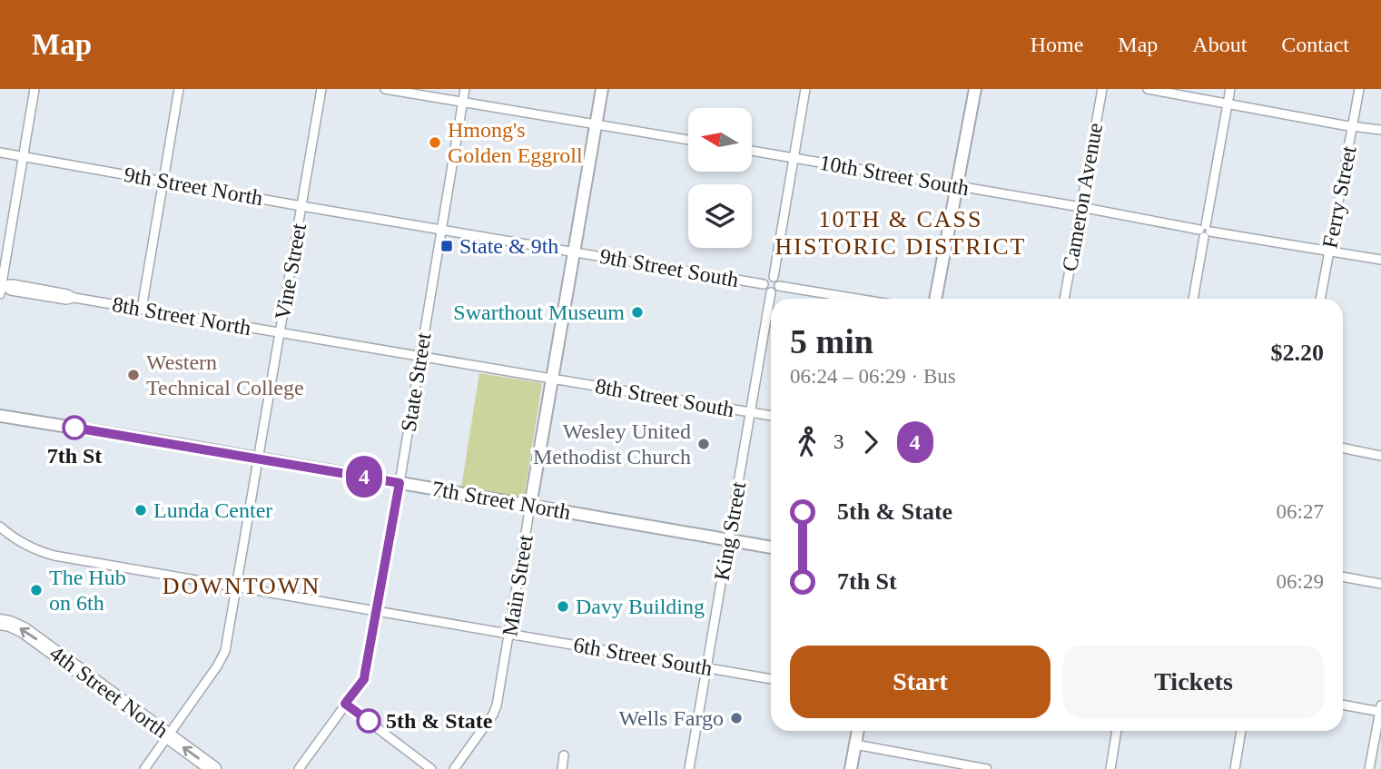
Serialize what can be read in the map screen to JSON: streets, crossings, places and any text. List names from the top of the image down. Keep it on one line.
{"streets":{"highway":["4th Street North"],"main road":["7th Street North","Main Street"],"street":["10th Street South","9th Street North","Cameron Avenue","Ferry Street","9th Street South","Vine Street","8th Street North","State Street","8th Street South","King Street","6th Street South"]},"crossings":[["10th Street South","Cameron Avenue"],["10th Street South","Ferry Street"],["9th Street North","9th Street South"],["9th Street North","Vine Street"],["9th Street North","State Street"],["9th Street North","Main Street"],["9th Street South","King Street"],["9th Street South","Main Street"],["Vine Street","8th Street North"],["Vine Street","7th Street North"],["Vine Street","6th Street South"],["Vine Street","4th Street North"],["8th Street North","State Street"],["8th Street North","8th Street South"],["8th Street North","Main Street"],["State Street","7th Street North"],["State Street","6th Street South"],["8th Street South","King Street"],["8th Street South","Main Street"],["7th Street North","King Street"],["7th Street North","Main Street"],["King Street","6th Street South"],["Main Street","6th Street South"]],"one_way":["4th Street North"],"districts":["10TH & CASS HISTORIC DISTRICT","DOWNTOWN"],"places":{"other":["Hmong's Golden Eggroll","Swarthout Museum","Western Technical College","7th St","Wesley United Methodist Church","Lunda Center","The Hub on 6th","Davy Building","Wells Fargo","5th & State"],"transit":["State & 9th"]},"lines":["bus line 4"],"north":"left","page":{"header":"Map","nav":["Home","Map","About","Contact"],"on_map":"4","heading":["5 min","06:24 – 06:29 · Bus","$2.20"],"legs":["3","4"],"list":[{"name":"5th & State","value":"06:27"},{"name":"7th St","value":"06:29"}],"buttons":["Start","Tickets"]}}
